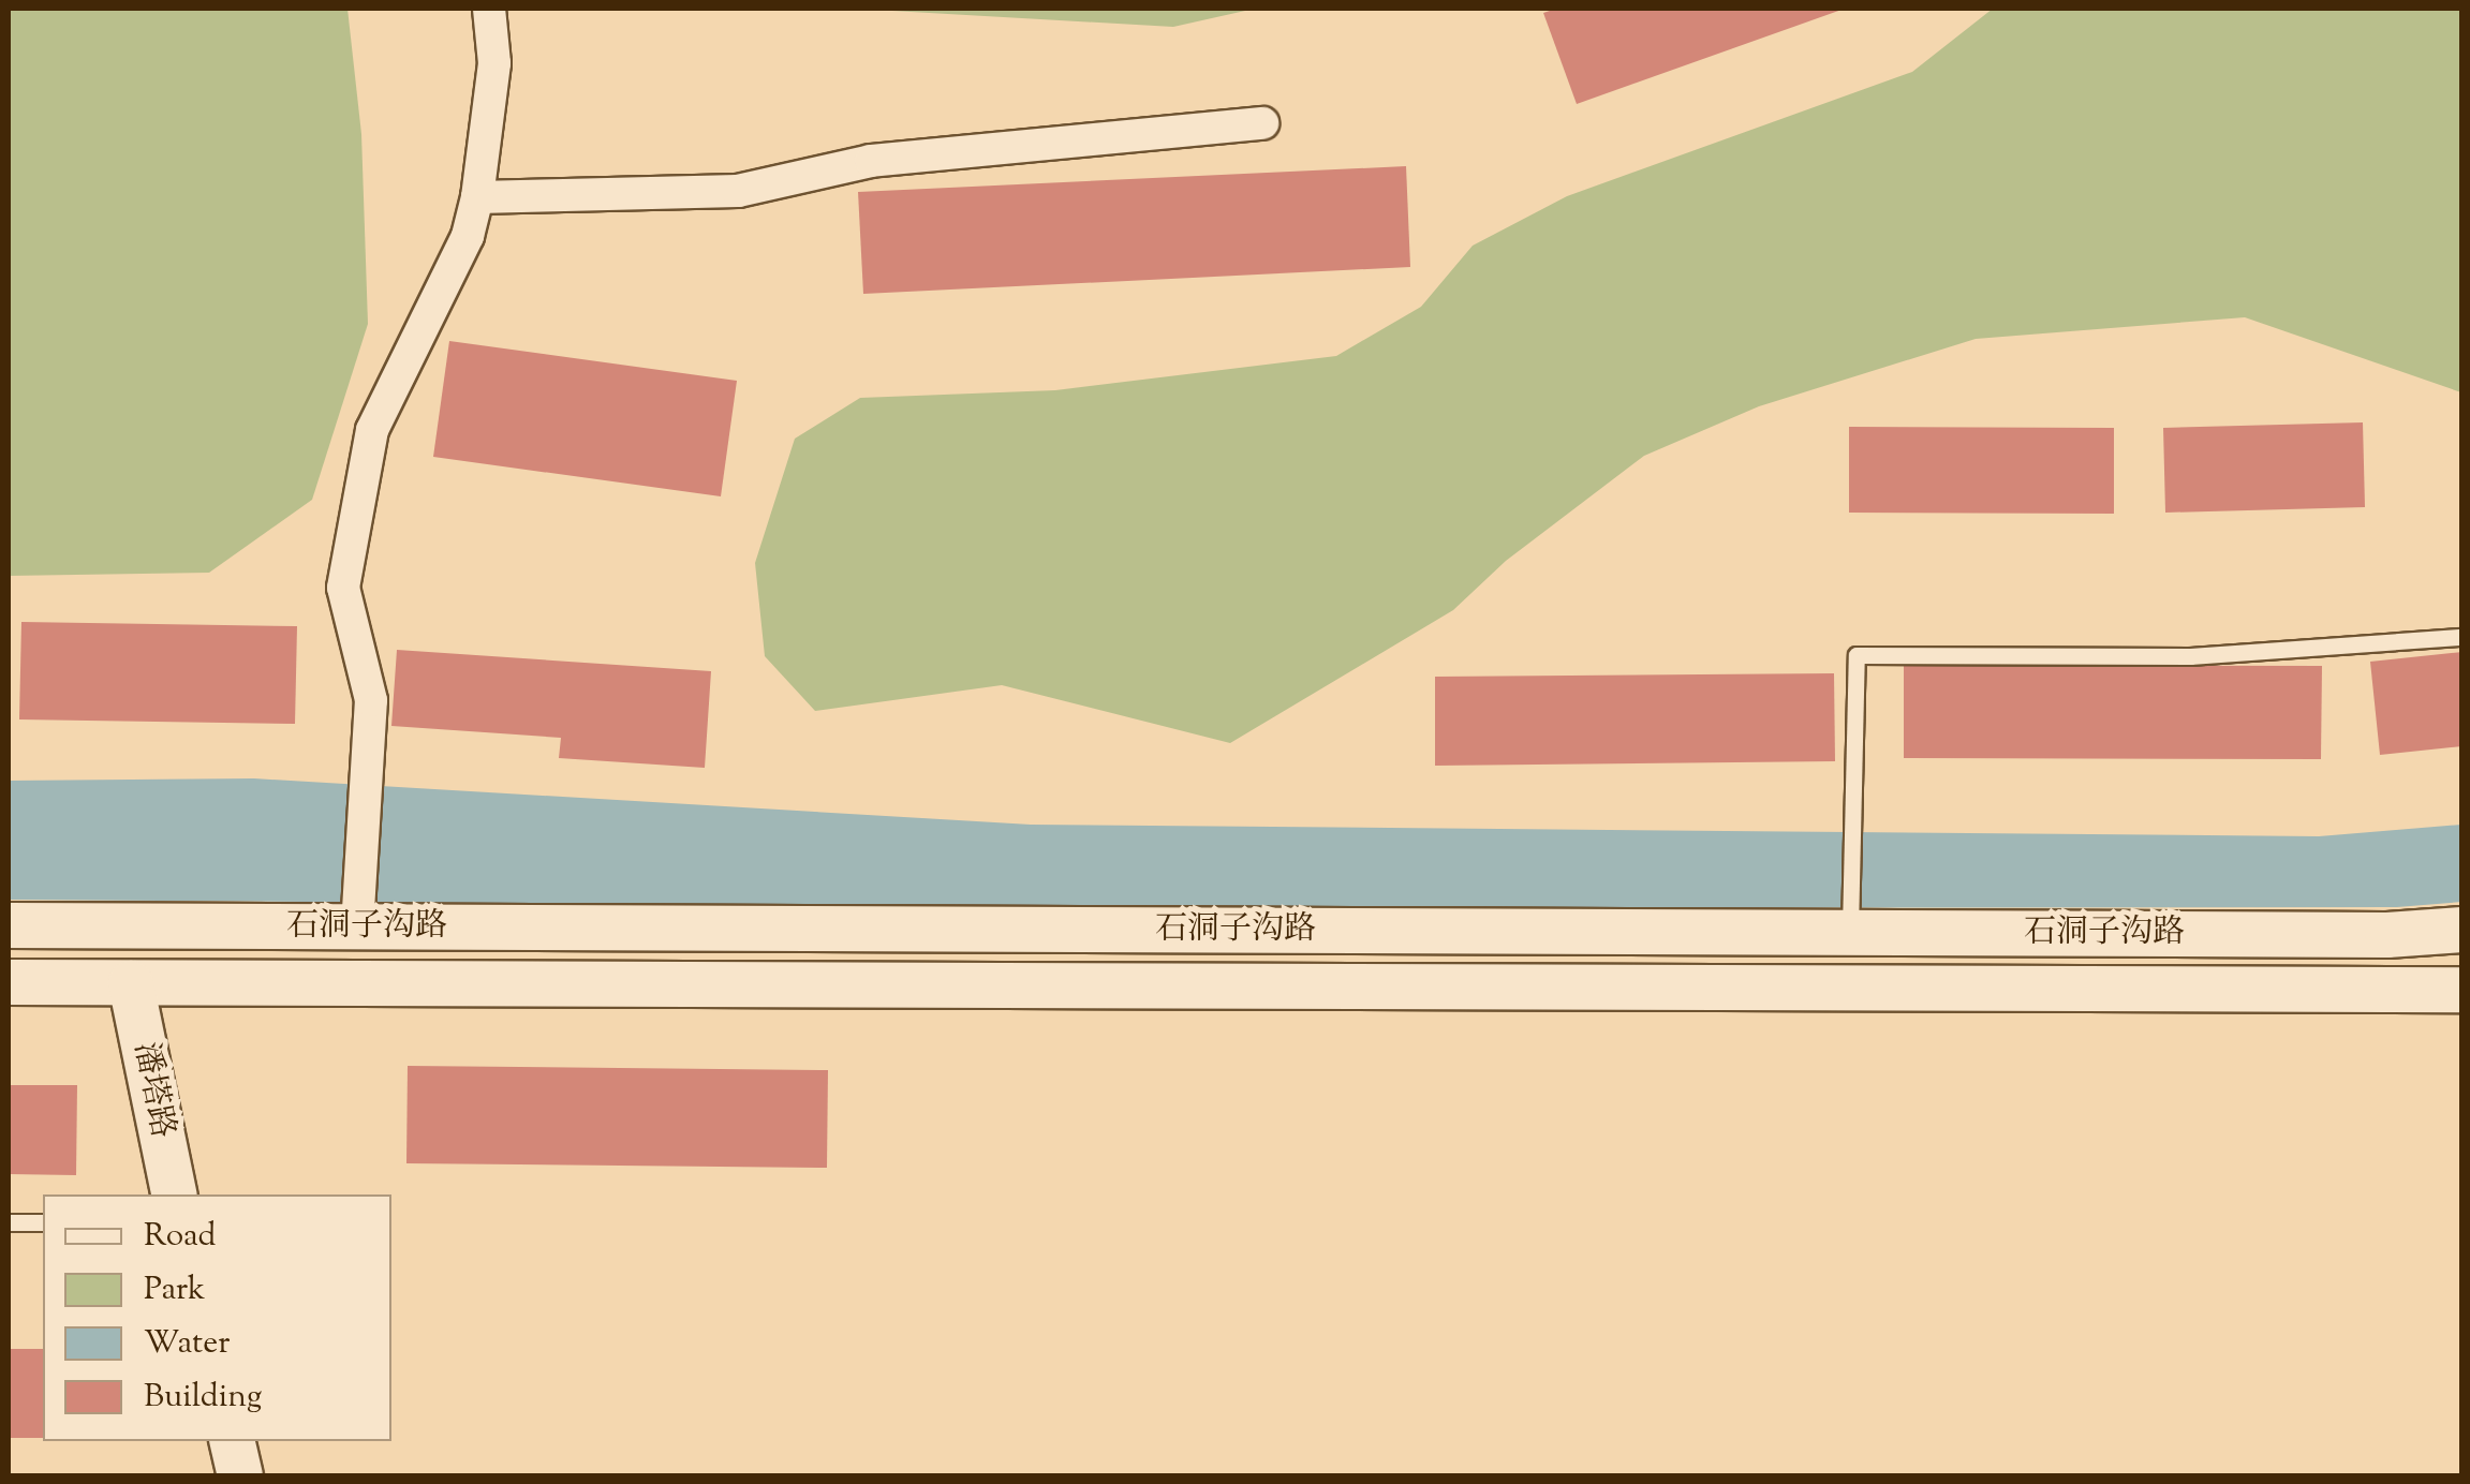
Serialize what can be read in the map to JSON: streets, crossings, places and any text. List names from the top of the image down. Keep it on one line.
{"streets":{"main road":["石洞子沟路","潘塔路"]},"crossings":[["石洞子沟路","潘塔路"]],"legend":["Road","Park","Water","Building"]}
